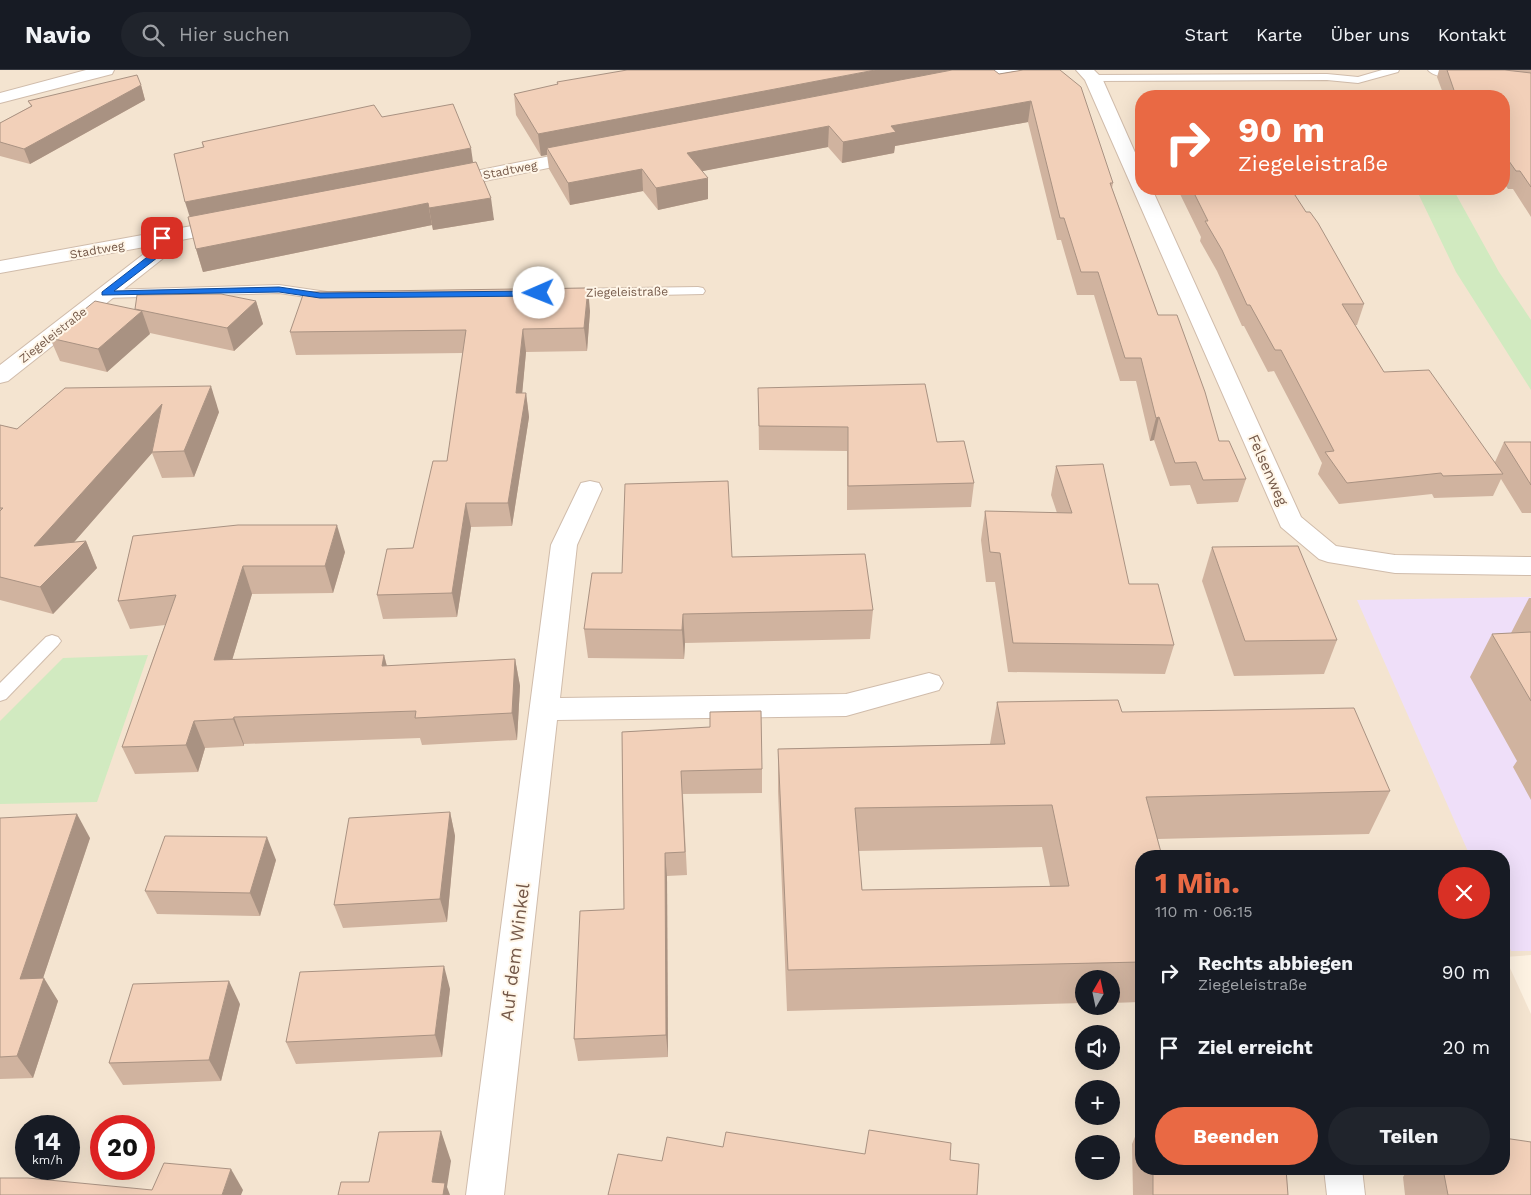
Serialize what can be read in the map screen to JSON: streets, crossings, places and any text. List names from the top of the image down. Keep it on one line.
{"streets":{"street":["Stadtweg","Ziegeleistraße","Felsenweg","Auf dem Winkel"]},"crossings":[["Stadtweg","Ziegeleistraße"]],"north":"top","page":{"header":"Navio","search":"Hier suchen","nav":["Start","Karte","Über uns","Kontakt"],"turn":["90 m","Ziegeleistraße"],"heading":["1 Min.","110 m · 06:15"],"list":[{"name":"Rechts abbiegen","note":"Ziegeleistraße","value":"90 m"},{"name":"Ziel erreicht","value":"20 m"}],"map_buttons":["+","−"],"buttons":["Beenden","Teilen"],"speed":"14 km/h","limit":"20"}}
